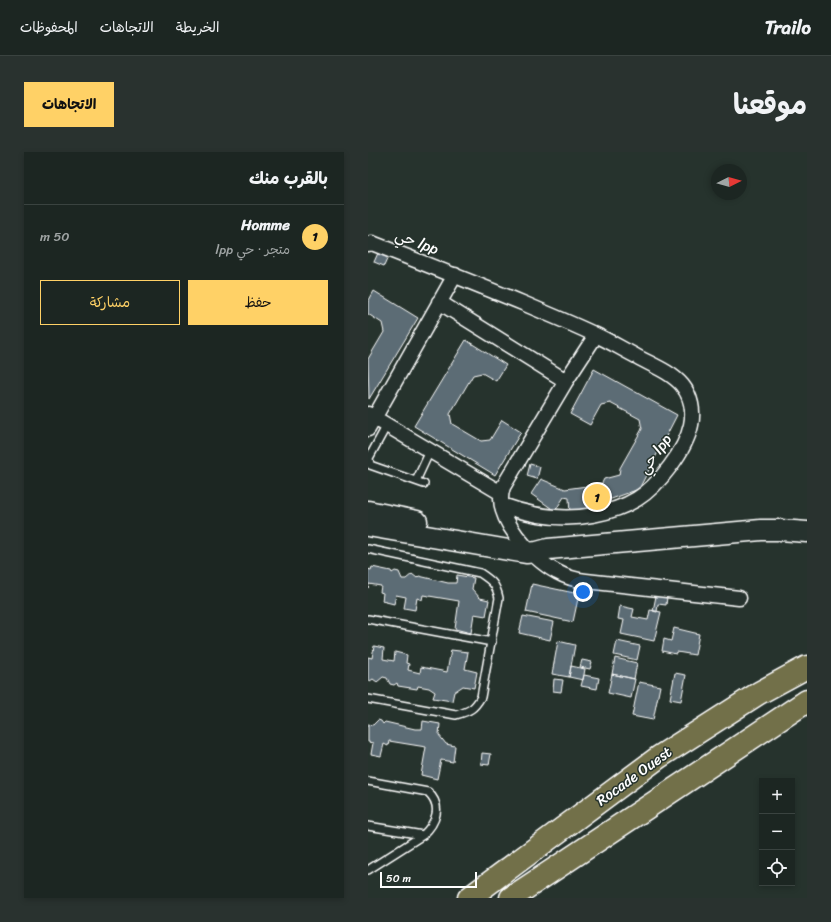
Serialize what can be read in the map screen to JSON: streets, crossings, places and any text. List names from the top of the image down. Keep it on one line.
{"streets":{"highway":["Rocade Ouest"],"street":["حي lpp"]},"scale_bar":"50 m","north":"right","page":{"header":"Trailo","nav":["الخريطة","الاتجاهات","المحفوظات"],"title":"موقعنا","buttons":["الاتجاهات",["حفظ","مشاركة"]],"heading":"بالقرب منك","list":[{"mark":"1","name":"Homme","note":"متجر · حي lpp","value":"50 m"}],"pins":"1","map_buttons":["+","−"],"scale":"50 m"}}
